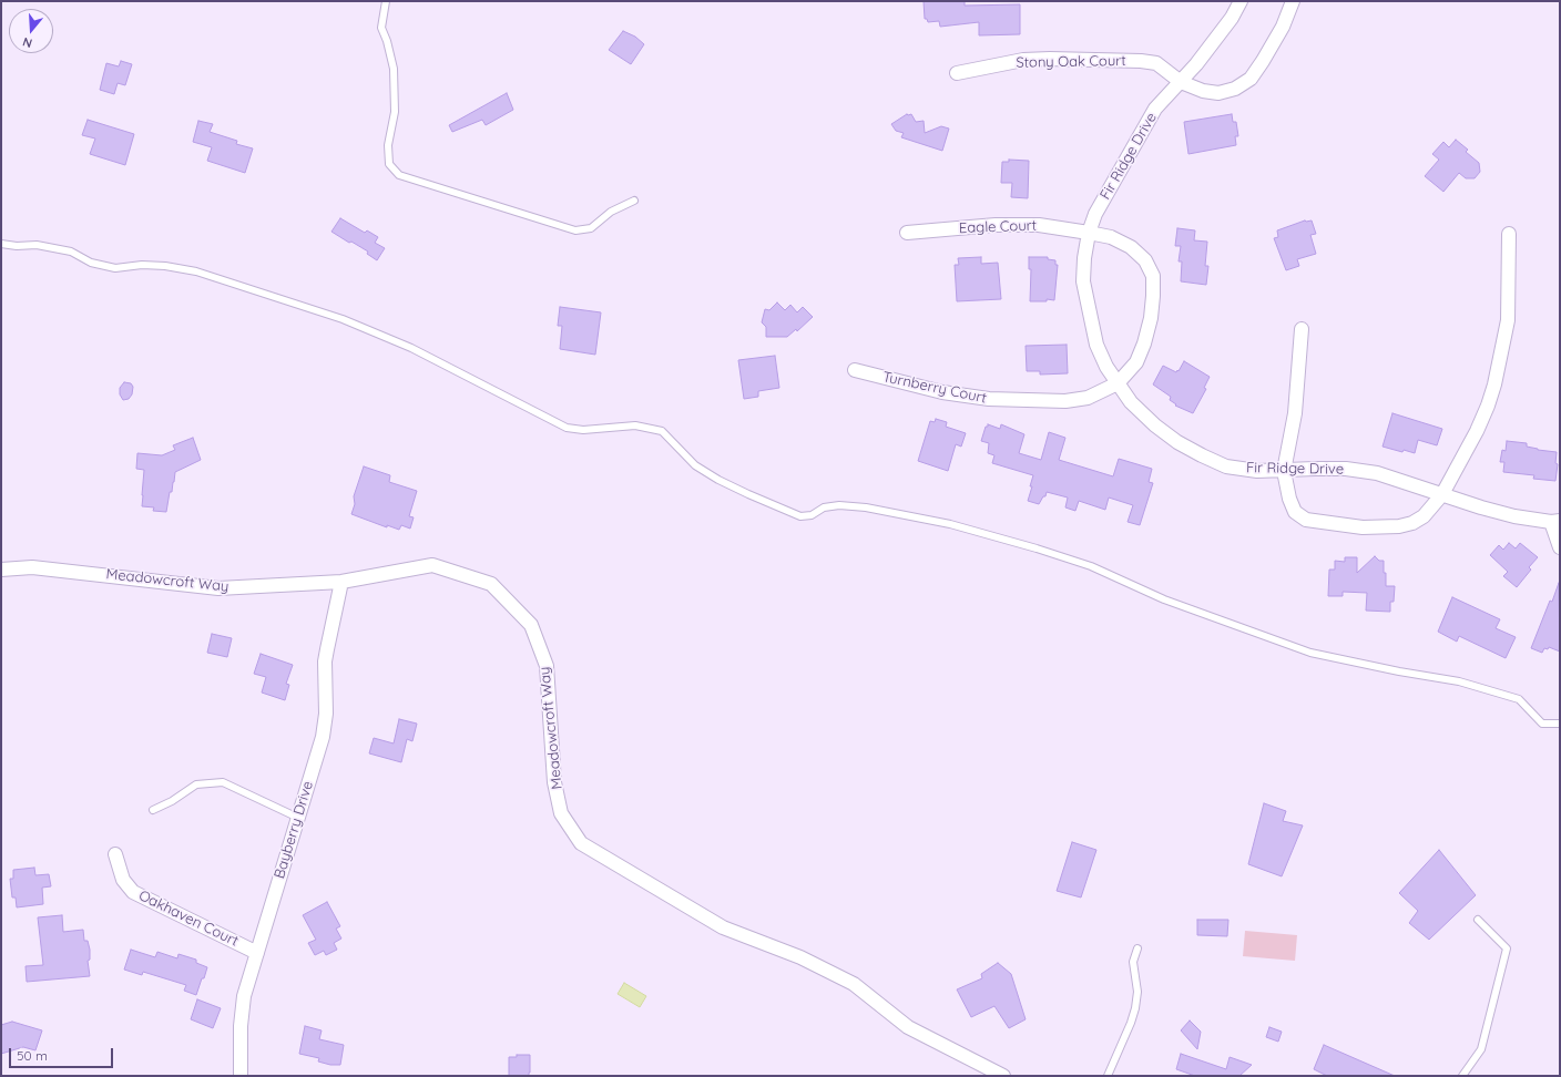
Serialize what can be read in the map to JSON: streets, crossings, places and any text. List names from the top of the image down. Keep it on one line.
{"streets":{"street":["Stony Oak Court","Fir Ridge Drive","Eagle Court","Turnberry Court","Meadowcroft Way","Bayberry Drive","Oakhaven Court"]},"crossings":[["Stony Oak Court","Fir Ridge Drive"],["Fir Ridge Drive","Eagle Court"],["Fir Ridge Drive","Turnberry Court"],["Eagle Court","Turnberry Court"],["Meadowcroft Way","Bayberry Drive"],["Bayberry Drive","Oakhaven Court"]],"scale_bar":"50 m","north":"bottom"}
